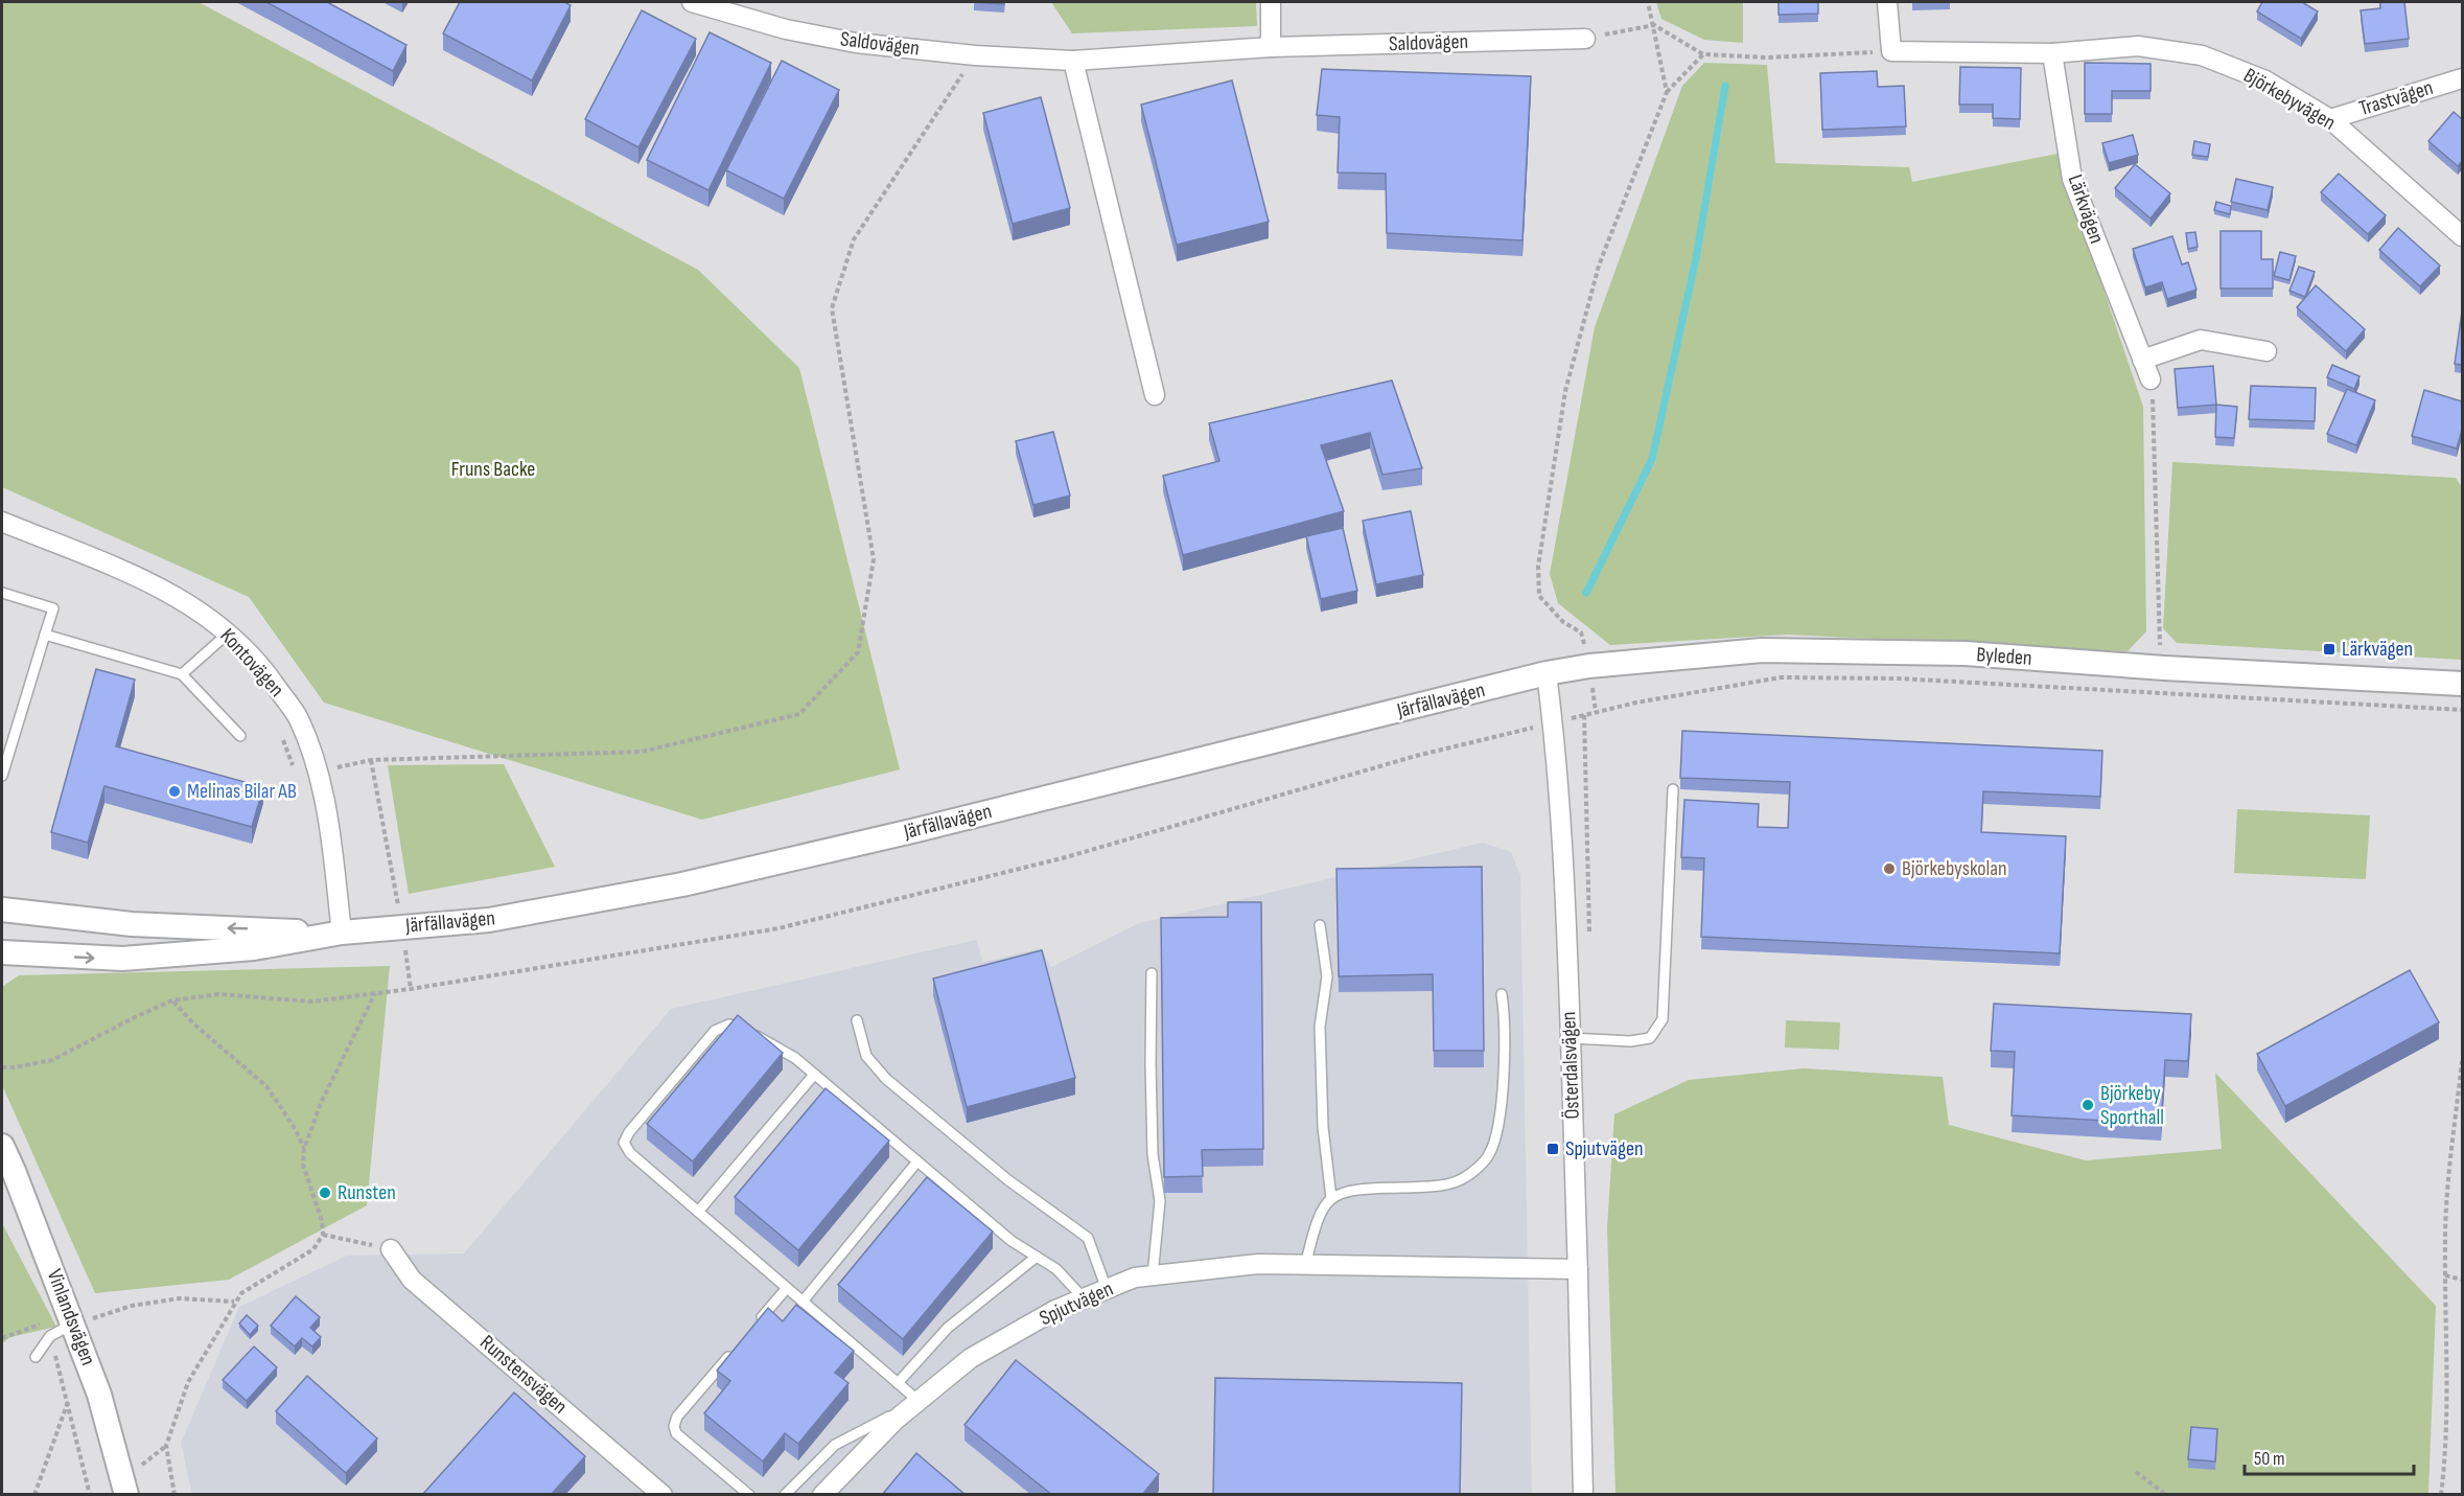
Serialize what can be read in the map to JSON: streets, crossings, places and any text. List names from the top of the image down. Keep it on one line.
{"streets":{"street":["Saldovägen","Trastvägen","Björkebyvägen","Lärkvägen","Byleden","Kontovägen","Järfällavägen","Österdalsvägen","Spjutvägen","Vinlandsvägen","Runstensvägen"]},"crossings":[["Trastvägen","Björkebyvägen"],["Björkebyvägen","Lärkvägen"],["Byleden","Järfällavägen"],["Byleden","Österdalsvägen"],["Kontovägen","Järfällavägen"],["Järfällavägen","Österdalsvägen"],["Österdalsvägen","Spjutvägen"]],"parks":["Fruns Backe"],"places":{"transit":["Lärkvägen","Spjutvägen"],"other":["Melinas Bilar AB","Björkebyskolan","Björkeby Sporthall","Runsten"]},"scale_bar":"50 m"}
